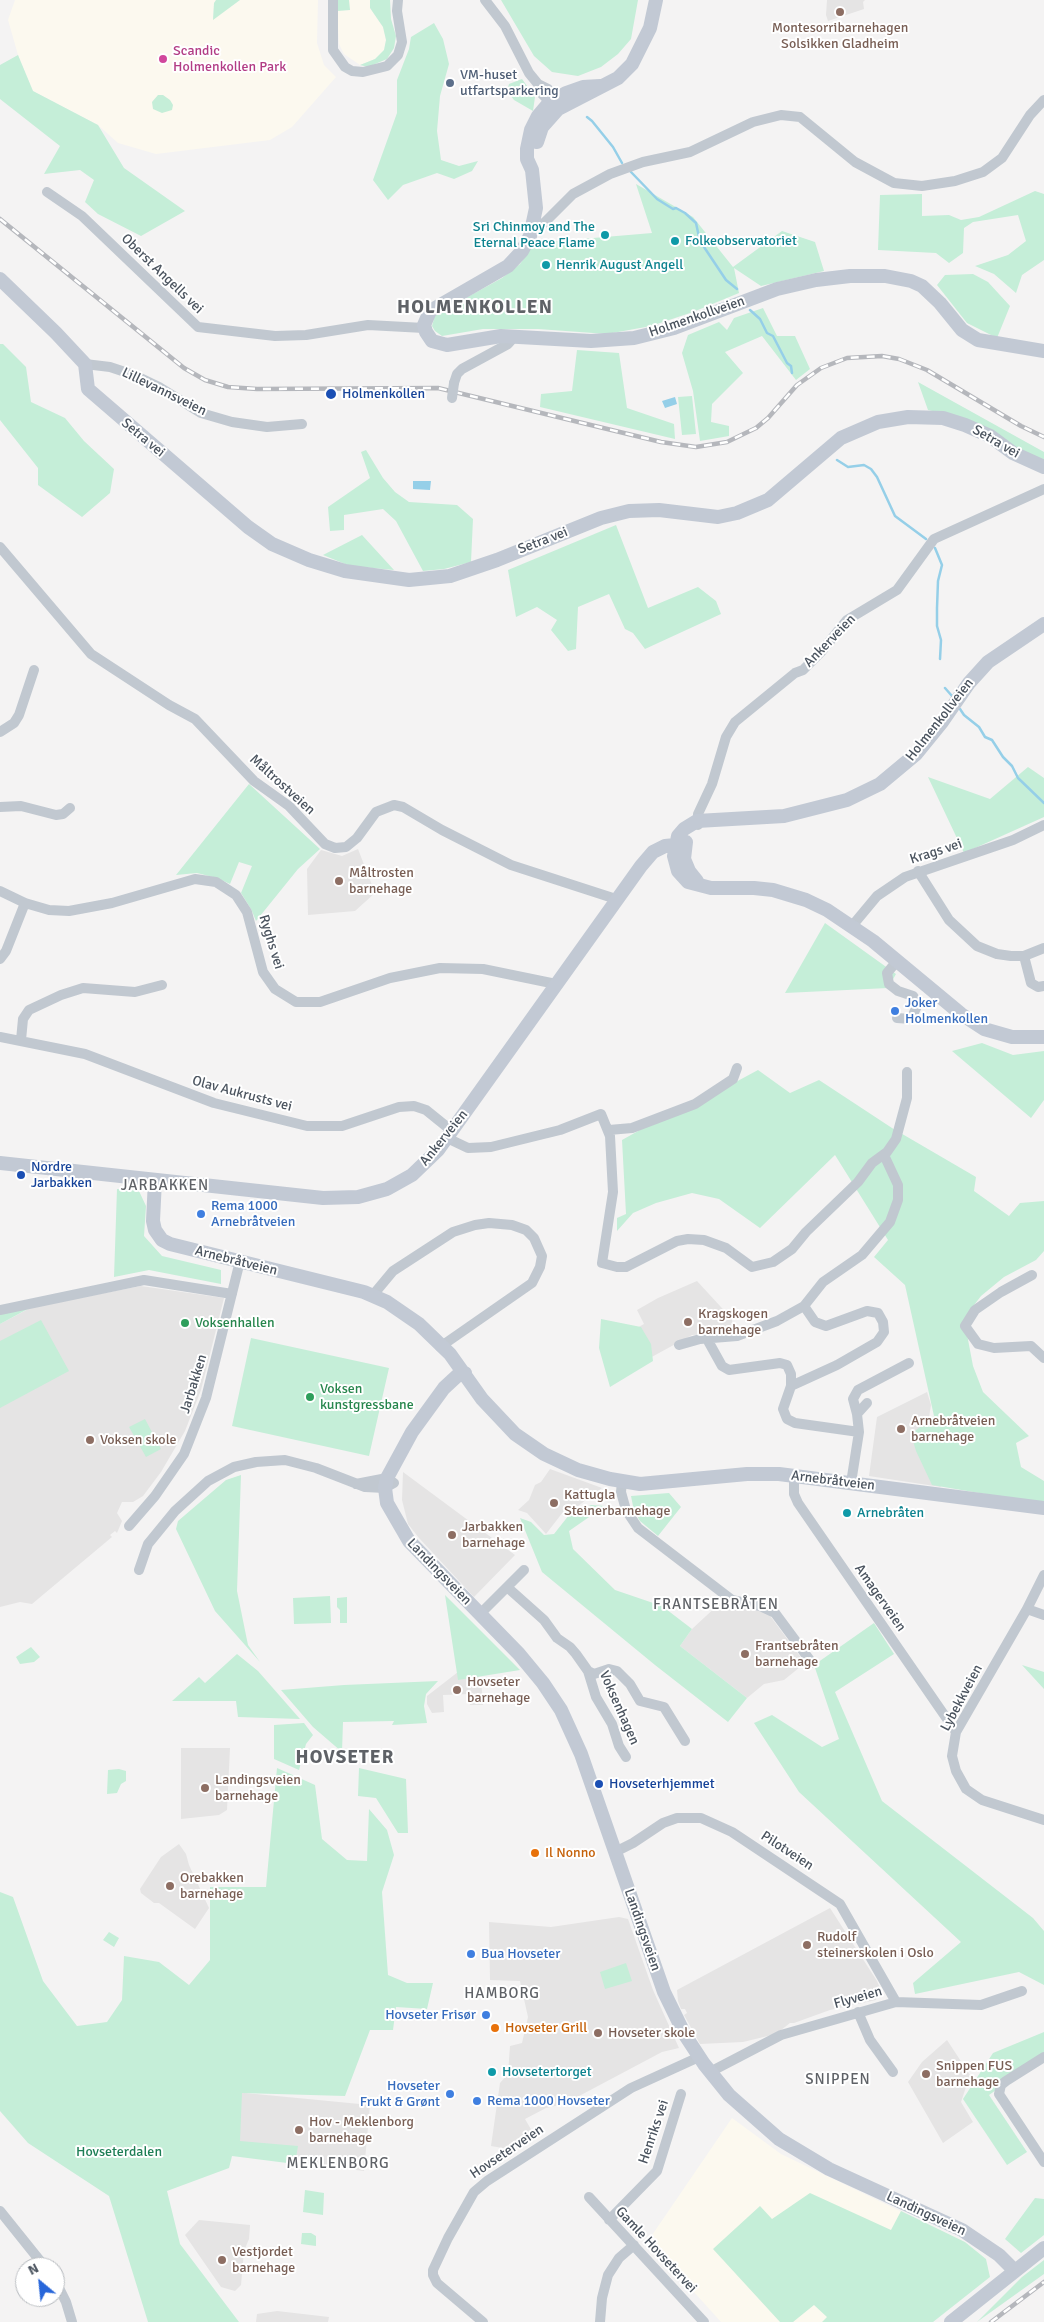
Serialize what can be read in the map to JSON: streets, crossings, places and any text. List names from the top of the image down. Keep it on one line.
{"streets":{"street":["Oberst Angells vei","Holmenkollveien","Lillevannsveien","Setra vei","Ankerveien","Måltrostveien","Krags vei","Ryghs vei","Olav Aukrusts vei","Arnebråtveien","Jarbakken","Landingsveien","Amagerveien","Lybekkveien","Voksenhagen","Pilotveien","Flyveien","Henriks vei","Hovseterveien","Gamle Hovsetervei"]},"crossings":[["Oberst Angells vei","Holmenkollveien"],["Holmenkollveien","Ankerveien"],["Lillevannsveien","Setra vei"],["Ankerveien","Måltrostveien"],["Ankerveien","Ryghs vei"],["Ankerveien","Olav Aukrusts vei"],["Ankerveien","Arnebråtveien"],["Arnebråtveien","Jarbakken"],["Arnebråtveien","Landingsveien"],["Arnebråtveien","Amagerveien"],["Landingsveien","Pilotveien"],["Landingsveien","Flyveien"],["Landingsveien","Hovseterveien"],["Amagerveien","Lybekkveien"],["Pilotveien","Flyveien"],["Henriks vei","Gamle Hovsetervei"]],"districts":["HOLMENKOLLEN","JARBAKKEN","FRANTSEBRÅTEN","HOVSETER","HAMBORG","SNIPPEN","MEKLENBORG"],"parks":["Hovseterdalen"],"places":["Montesorribarnehagen Solsikken Gladheim","Scandic Holmenkollen Park","VM-huset utfartsparkering","Sri Chinmoy and The Eternal Peace Flame","Folkeobservatoriet","Henrik August Angell","Holmenkollen","Måltrosten barnehage","Joker Holmenkollen","Nordre Jarbakken","Rema 1000 Arnebråtveien","Kragskogen barnehage","Voksenhallen","Voksen kunstgressbane","Arnebråtveien barnehage","Voksen skole","Kattugla Steinerbarnehage","Arnebråten","Jarbakken barnehage","Frantsebråten barnehage","Hovseter barnehage","Hovseterhjemmet","Landingsveien barnehage","Il Nonno","Orebakken barnehage","Rudolf steinerskolen i Oslo","Bua Hovseter","Hovseter Frisør","Hovseter Grill","Hovseter skole","Hovsetertorget","Snippen FUS barnehage","Hovseter Frukt & Grønt","Rema 1000 Hovseter","Hov - Meklenborg barnehage","Vestjordet barnehage"],"north":"top left"}
